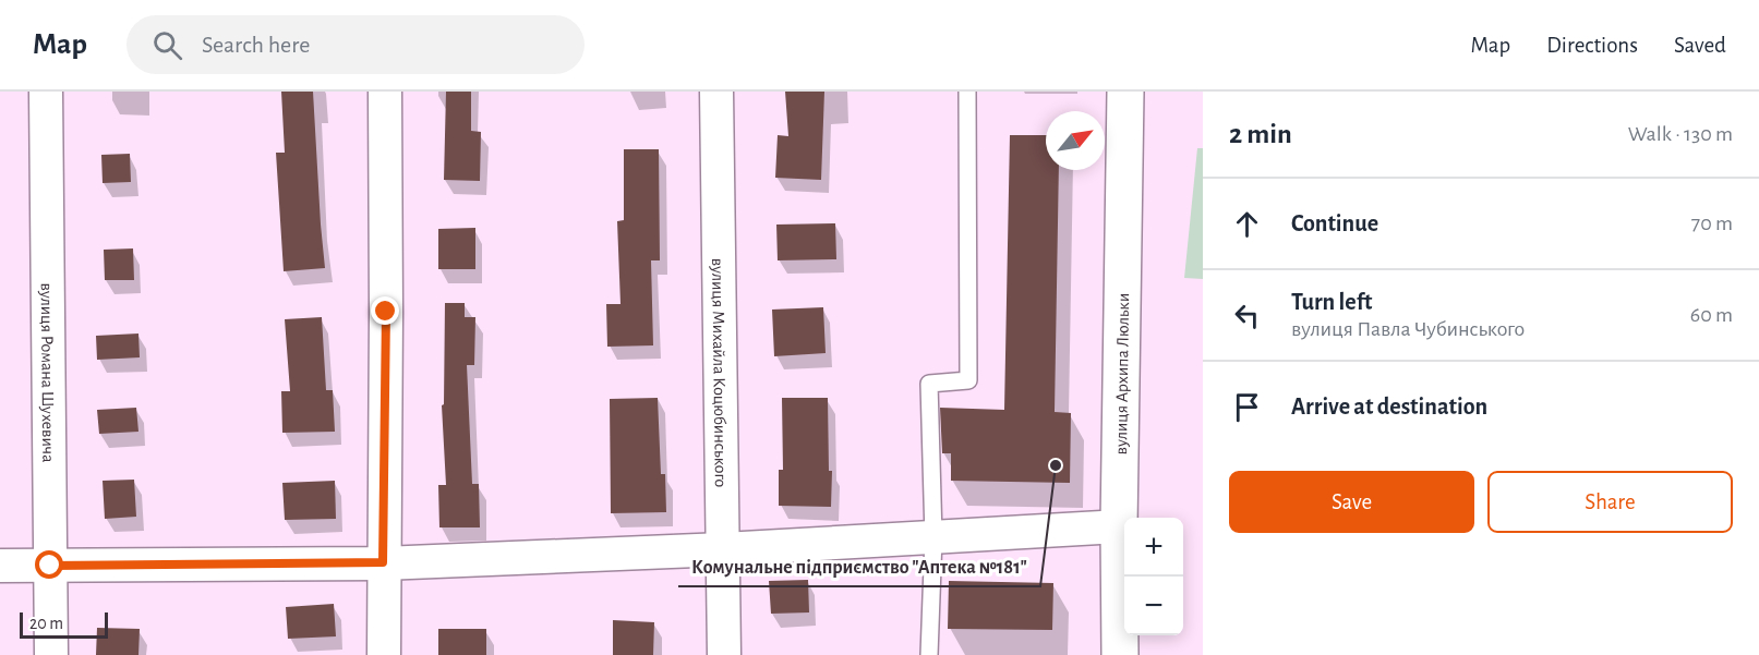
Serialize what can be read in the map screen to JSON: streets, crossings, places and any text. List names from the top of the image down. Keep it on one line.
{"streets":{"street":["вулиця Романа Шухевича","вулиця Архипа Люльки","вулиця Михайла Коцюбинського"]},"places":["Комунальне підприємство \"Аптека №181\""],"scale_bar":"20 m","north":"top right","page":{"header":"Map","search":"Search here","nav":["Map","Directions","Saved"],"heading":["2 min","Walk · 130 m"],"list":[["Continue","70 m"],["Turn left","вулиця Павла Чубинського","60 m"],"Arrive at destination"],"buttons":["Save","Share"],"map_buttons":["+","−"],"scale":"20 m"}}
